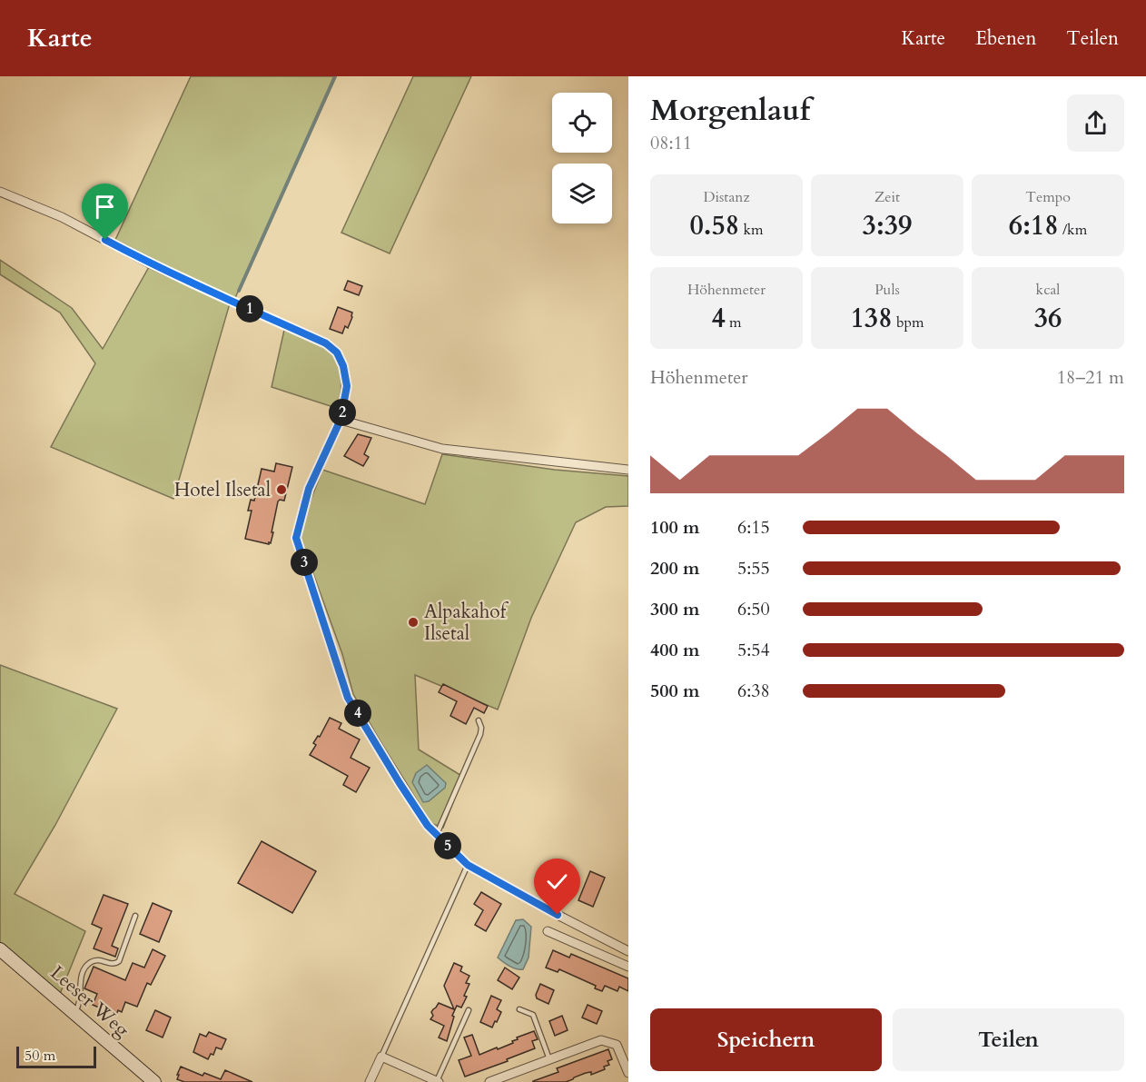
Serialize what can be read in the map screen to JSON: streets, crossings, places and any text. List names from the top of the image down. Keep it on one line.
{"streets":{"street":["Leeser Weg"]},"places":["Hotel Ilsetal","Alpakahof Ilsetal"],"scale_bar":"50 m","page":{"header":"Karte","nav":["Karte","Ebenen","Teilen"],"heading":["Morgenlauf","08:11"],"stats":[["Distanz","0.58 km"],["Zeit","3:39"],["Tempo","6:18 /km"],["Höhenmeter","4 m"],["Puls","138 bpm"],["kcal","36"]],"pins":["1","2","3","4","5"],"chart":["Höhenmeter","18–21 m"],"list":[{"name":"100 m","note":"6:15"},{"name":"200 m","note":"5:55"},{"name":"300 m","note":"6:50"},{"name":"400 m","note":"5:54"},{"name":"500 m","note":"6:38"}],"buttons":["Speichern","Teilen"],"scale":"50 m"}}
